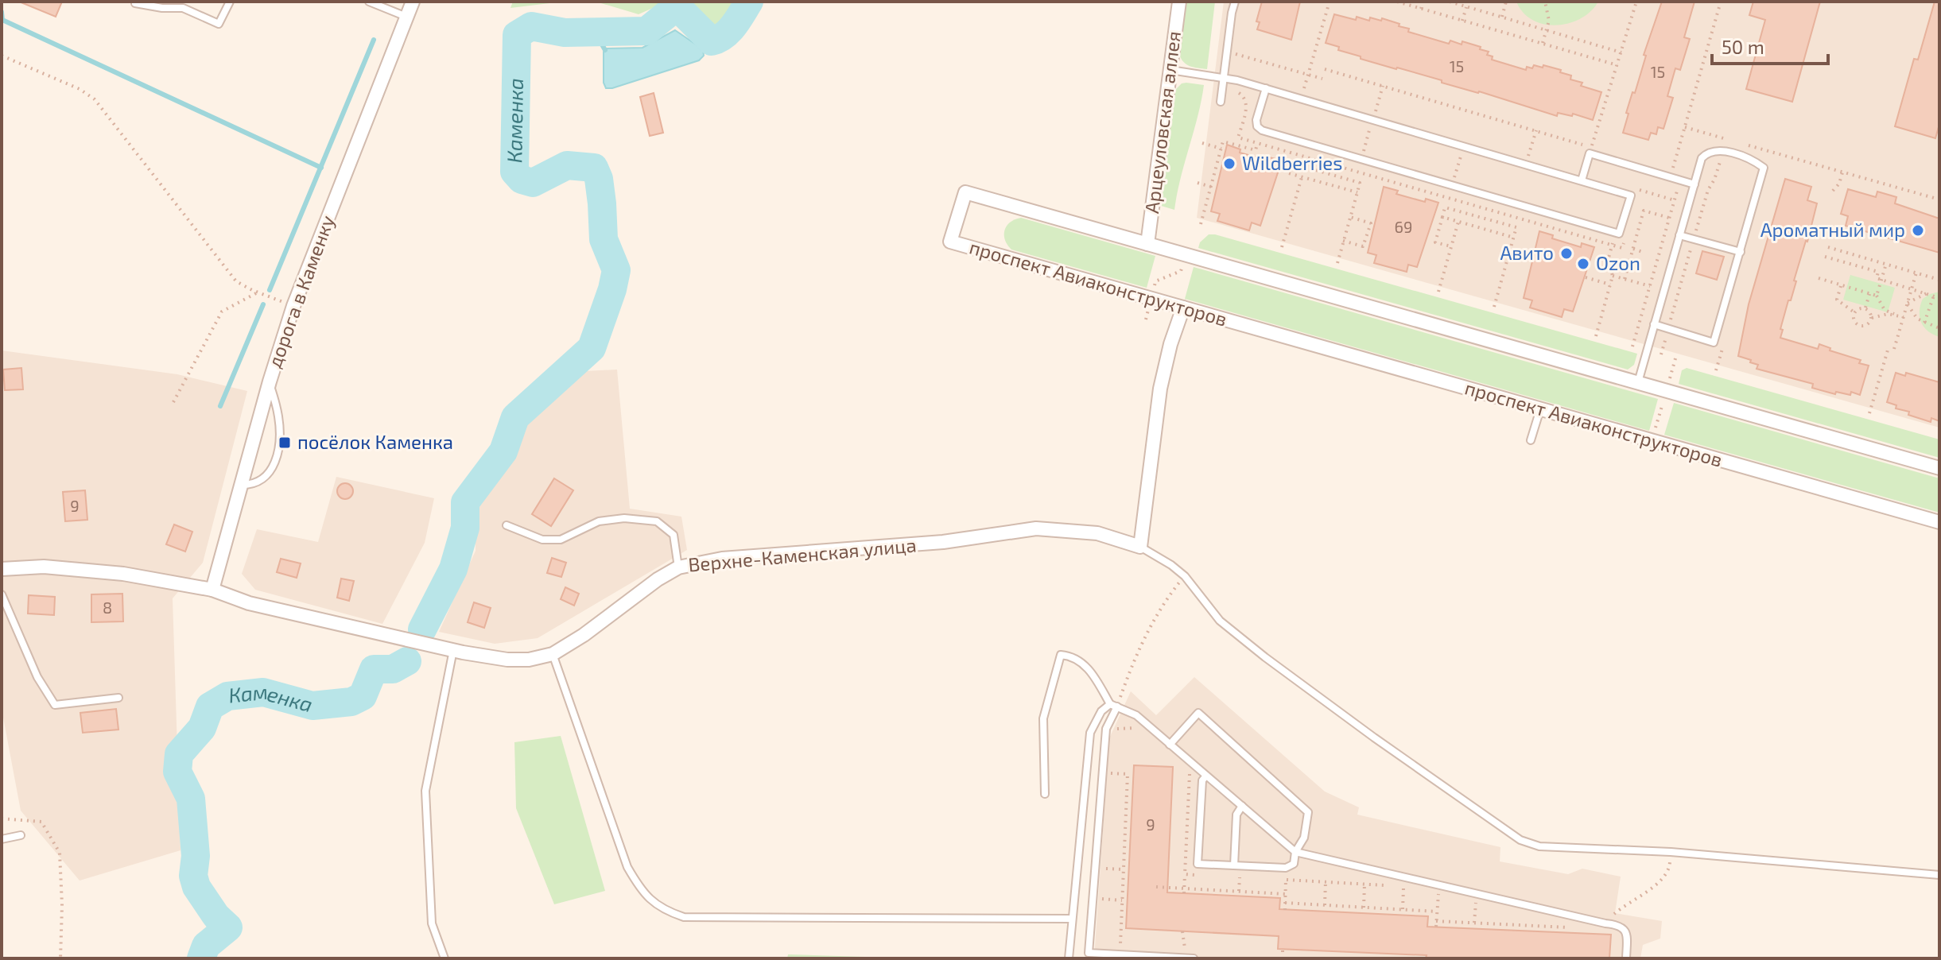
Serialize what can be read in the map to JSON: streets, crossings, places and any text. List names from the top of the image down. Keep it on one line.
{"streets":{"street":["Арцеуловская аллея","проспект Авиаконструкторов","дорога в Каменку","Верхне-Каменская улица"]},"crossings":[["Арцеуловская аллея","проспект Авиаконструкторов"],["дорога в Каменку","Верхне-Каменская улица"]],"water":["Каменка"],"places":{"other":["Wildberries","Ароматный мир","Авито","Ozon"],"transit":["посёлок Каменка"]},"house_numbers":["15","15","69","9","8","9"],"scale_bar":"50 m"}
